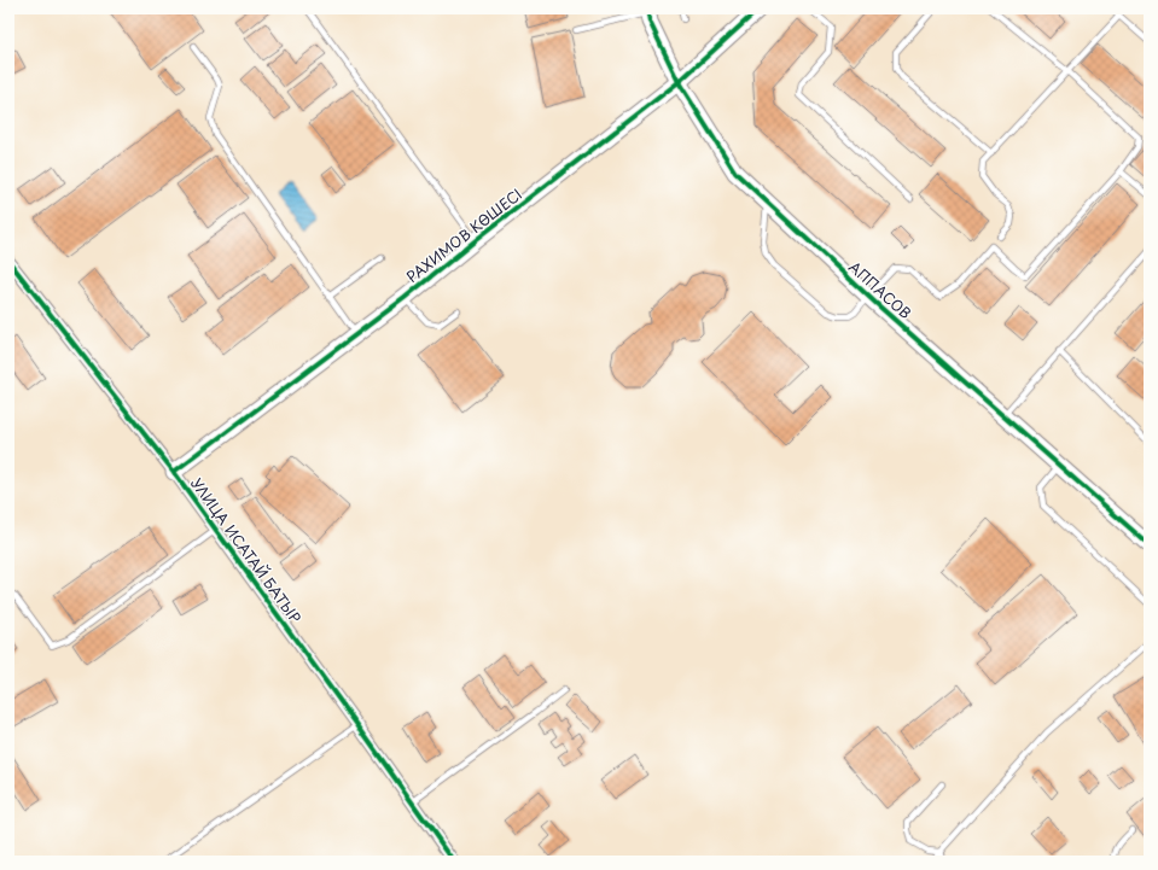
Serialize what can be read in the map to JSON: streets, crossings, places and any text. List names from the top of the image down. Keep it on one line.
{"streets":{"street":["РАХИМОВ КӨШЕСІ","АППАСОВ","УЛИЦА ИСАТАЙ БАТЫР"]},"crossings":[["РАХИМОВ КӨШЕСІ","АППАСОВ"],["РАХИМОВ КӨШЕСІ","УЛИЦА ИСАТАЙ БАТЫР"]]}
